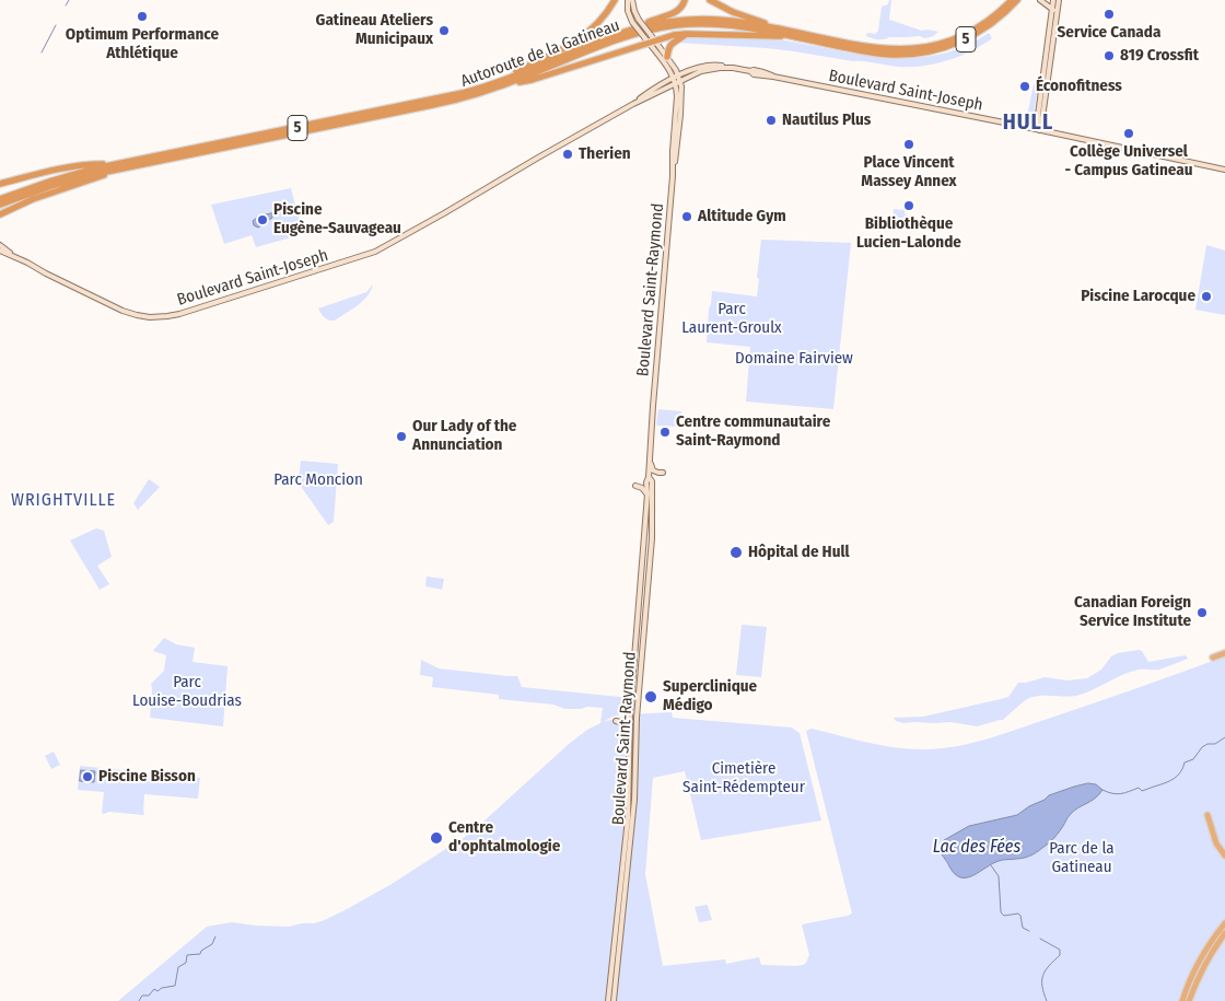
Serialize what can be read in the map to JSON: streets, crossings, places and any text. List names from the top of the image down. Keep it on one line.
{"streets":{"highway":["5","Autoroute de la Gatineau"],"main road":["Boulevard Saint-Joseph","Boulevard Saint-Raymond"]},"crossings":[["Boulevard Saint-Joseph","Boulevard Saint-Raymond"]],"districts":["HULL","WRIGHTVILLE"],"water":["Lac des Fées"],"parks":["Parc Laurent-Groulx","Domaine Fairview","Parc Moncion","Parc Louise-Boudrias","Cimetière Saint-Rédempteur","Parc de la Gatineau"],"places":["Service Canada","Optimum Performance Athlétique","Gatineau Ateliers Municipaux","819 Crossfit","Éconofitness","Nautilus Plus","Collège Universel - Campus Gatineau","Place Vincent Massey Annex","Therien","Bibliothèque Lucien-Lalonde","Altitude Gym","Piscine Eugène-Sauvageau","Piscine Larocque","Centre communautaire Saint-Raymond","Our Lady of the Annunciation","Hôpital de Hull","Canadian Foreign Service Institute","Superclinique Médigo","Piscine Bisson","Centre d'ophtalmologie"]}
